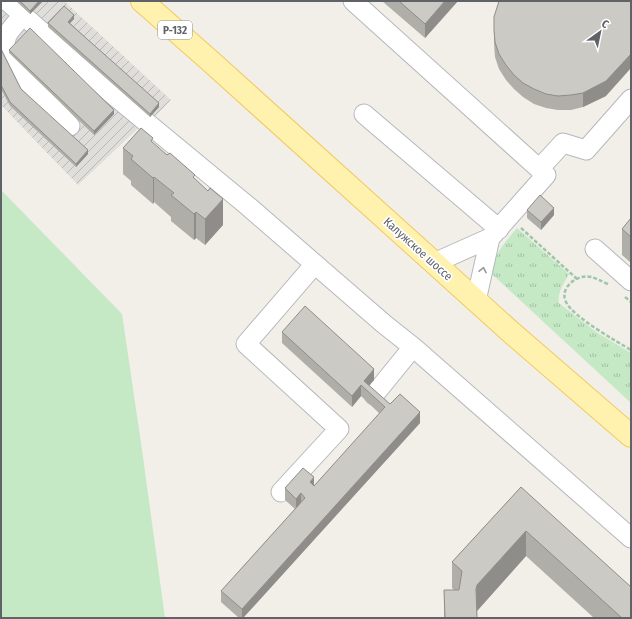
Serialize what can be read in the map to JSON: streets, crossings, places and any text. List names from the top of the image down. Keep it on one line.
{"streets":{"main road":["Р-132","Калужское шоссе"]},"north":"top right"}
